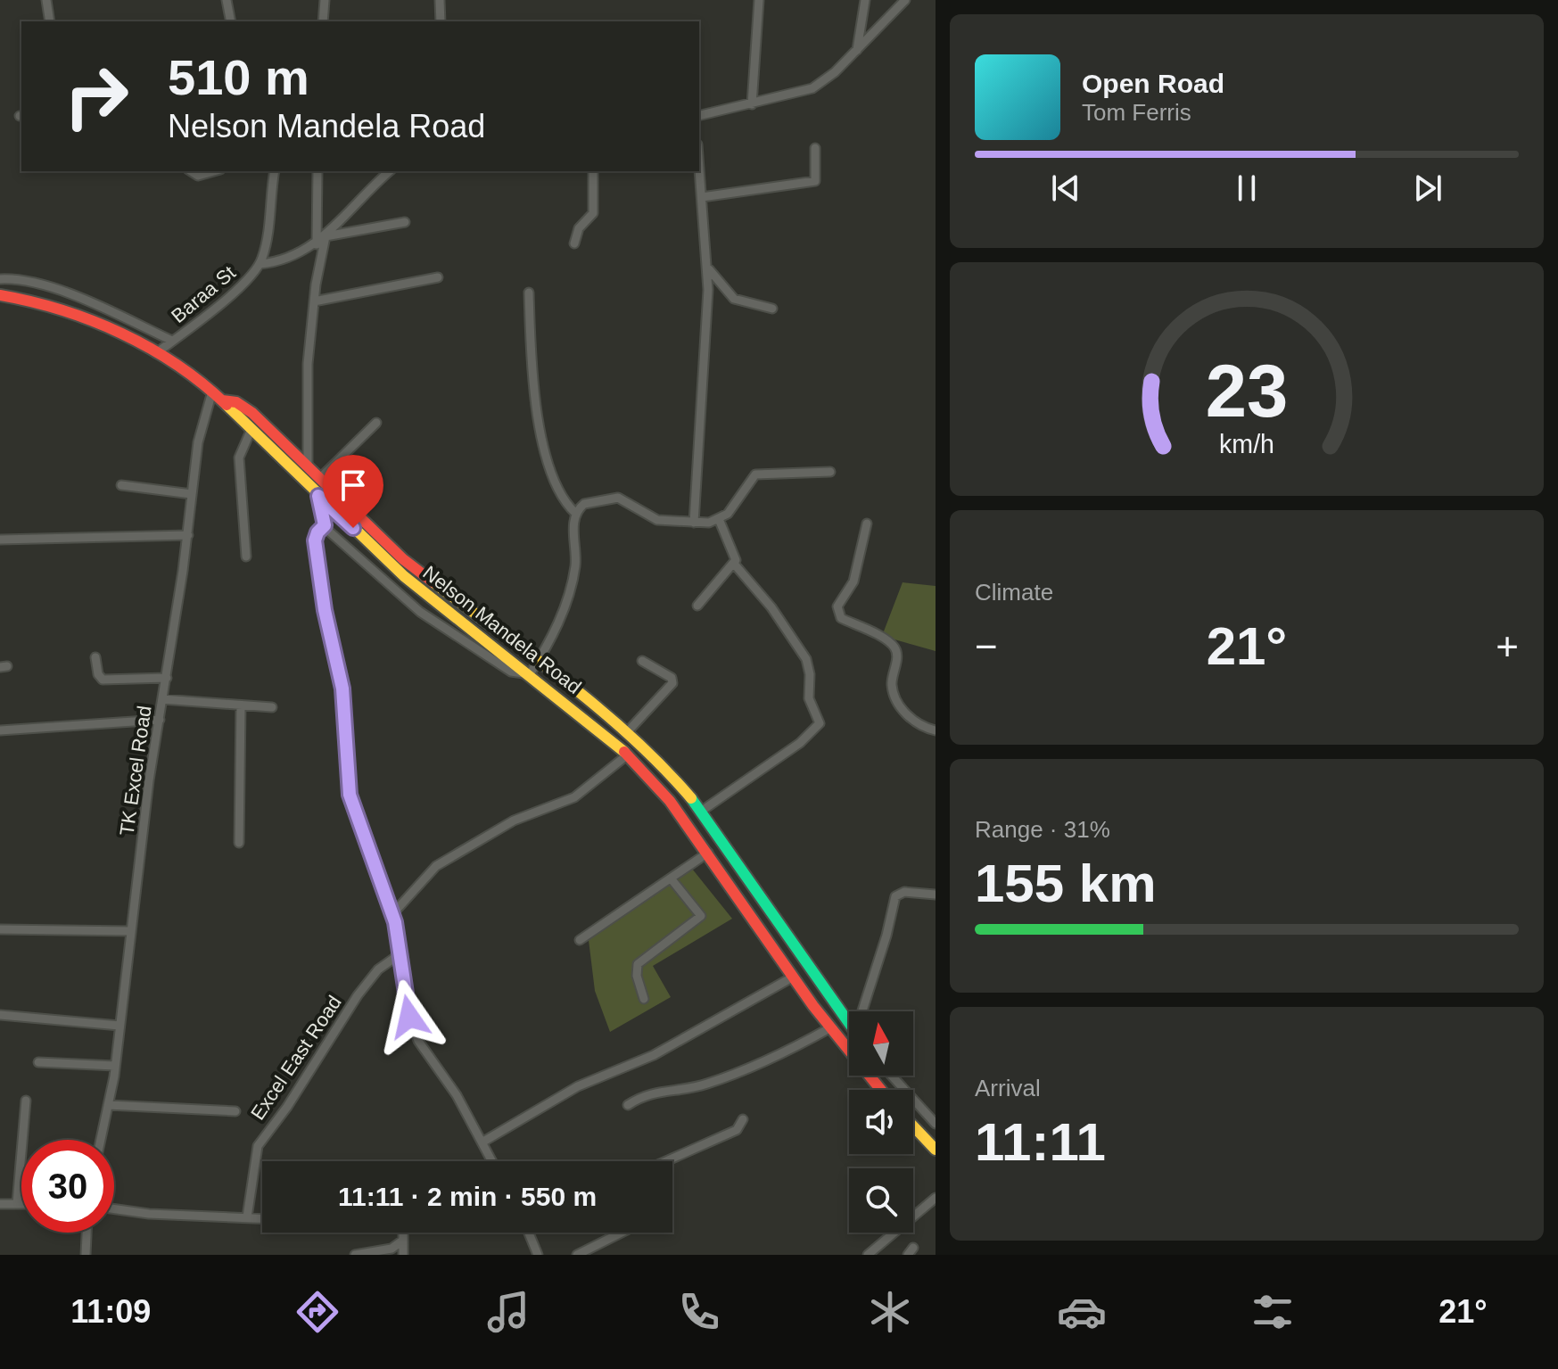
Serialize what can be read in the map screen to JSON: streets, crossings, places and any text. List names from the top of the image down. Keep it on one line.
{"streets":{"main road":["Nelson Mandela Road"],"street":["Baraa St","TK Excel Road","Excel East Road"]},"crossings":[["Baraa St","Nelson Mandela Road"],["Nelson Mandela Road","TK Excel Road"]],"north":"top","page":{"turn":["510 m","Nelson Mandela Road"],"song":["Open Road","Tom Ferris"],"tile":["Climate",["Range · 31%","155 km"],["Arrival","11:11"]],"heat":["−","21°","+"],"limit":"30","trip":"11:11 · 2 min · 550 m","tabs":["11:09","21°"],"gauge":["23","km/h"]}}
